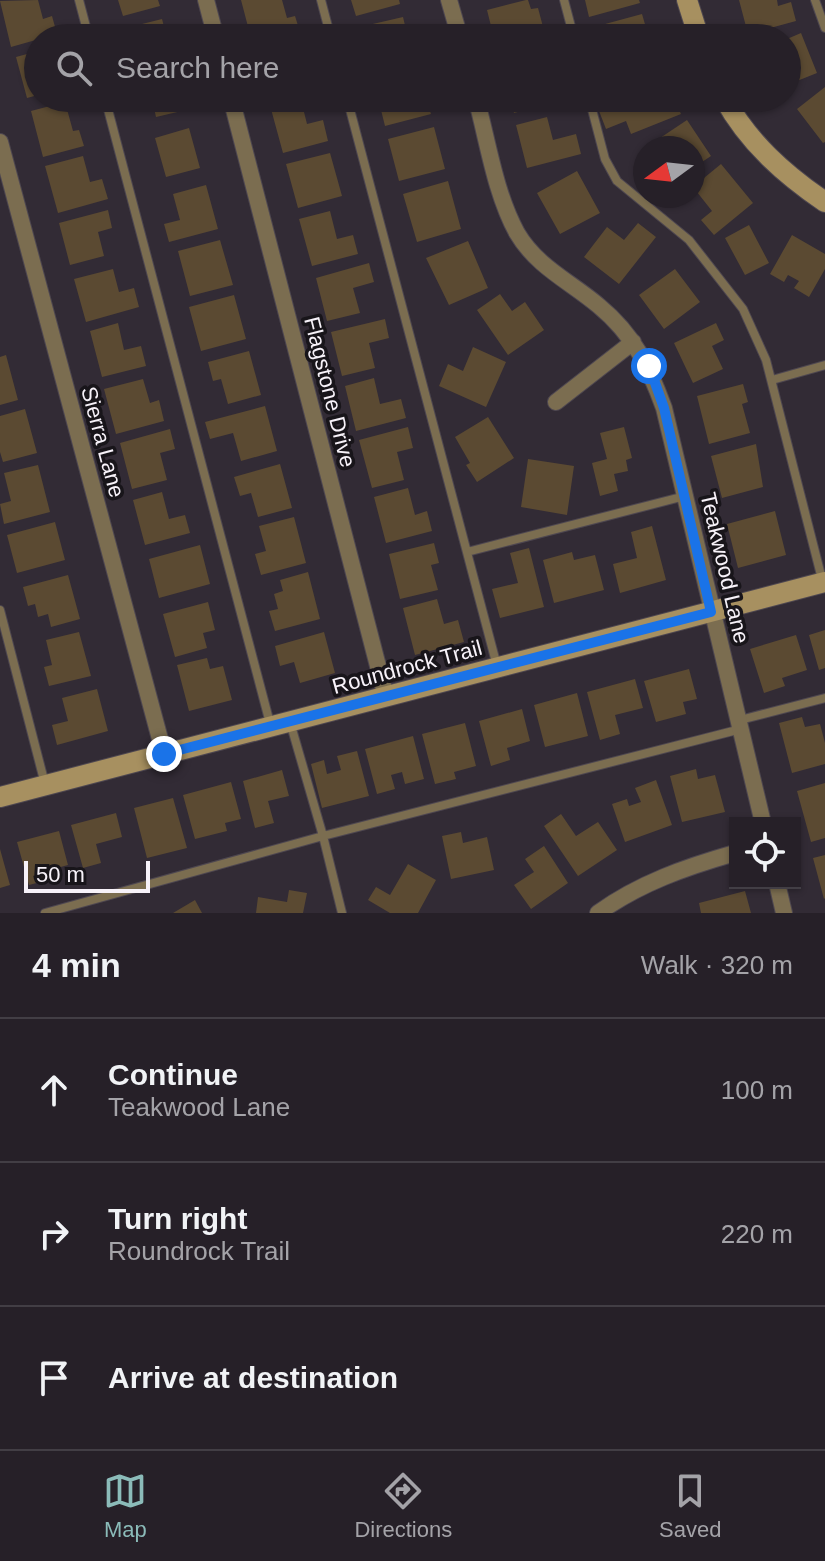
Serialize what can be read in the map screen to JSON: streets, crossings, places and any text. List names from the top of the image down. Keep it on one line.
{"streets":{"street":["Flagstone Drive","Sierra Lane","Teakwood Lane","Roundrock Trail"]},"crossings":[["Flagstone Drive","Roundrock Trail"],["Sierra Lane","Roundrock Trail"],["Teakwood Lane","Roundrock Trail"]],"scale_bar":"50 m","north":"left","page":{"search":"Search here","scale":"50 m","heading":["4 min","Walk · 320 m"],"list":[["Continue","Teakwood Lane","100 m"],["Turn right","Roundrock Trail","220 m"],"Arrive at destination"],"nav":["Map","Directions","Saved"]}}
